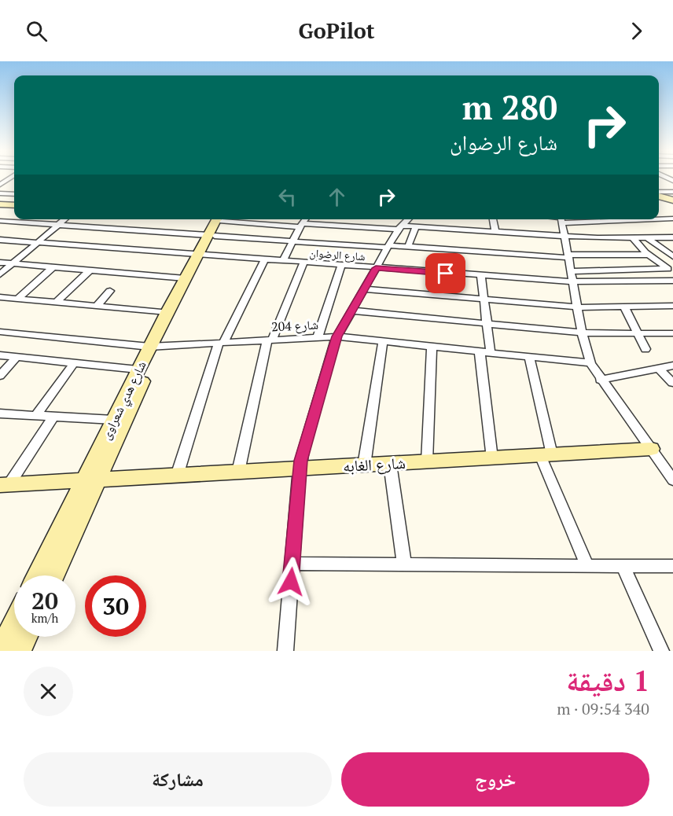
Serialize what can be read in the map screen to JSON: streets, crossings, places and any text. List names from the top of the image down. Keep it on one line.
{"streets":{"street":["شارع الرضوان","شارع 204","شارع هدي شعراوى","شارع الغابه"]},"crossings":[["شارع الرضوان","شارع هدي شعراوى"],["شارع 204","شارع هدي شعراوى"],["شارع هدي شعراوى","شارع الغابه"]],"page":{"header":"GoPilot","turn":["280 m","شارع الرضوان"],"speed":"20 km/h","limit":"30","heading":["1 دقيقة","340 m · 09:54"],"buttons":["خروج","مشاركة"]}}
